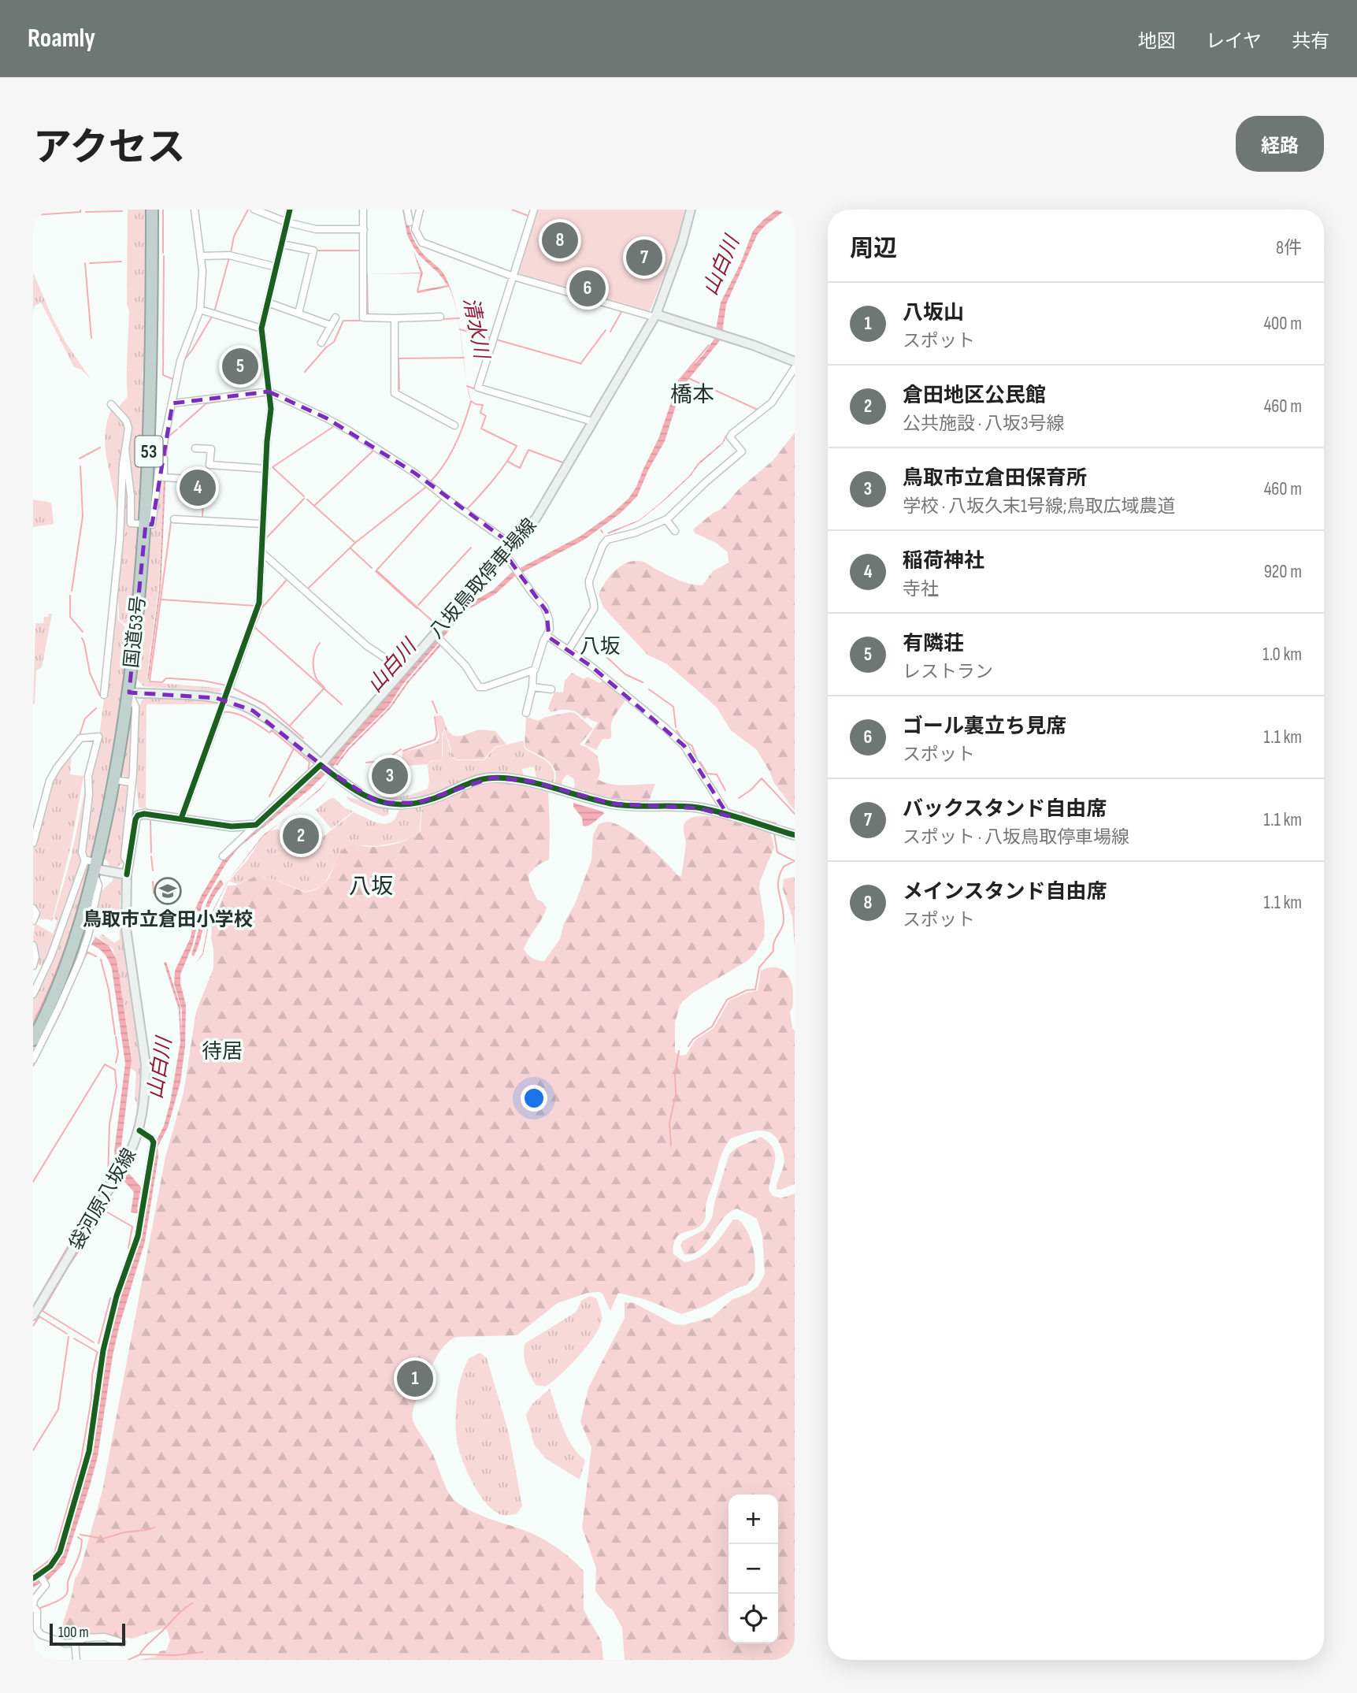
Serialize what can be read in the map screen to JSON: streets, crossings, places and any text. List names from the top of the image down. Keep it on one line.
{"streets":{"highway":["53","国道53号"],"main road":["八坂鳥取停車場線","袋河原八坂線"]},"districts":["橋本","八坂","八坂","待居"],"water":["山白川","清水川"],"places":{"school or university":["鳥取市立倉田小学校"]},"scale_bar":"100 m","page":{"header":"Roamly","nav":["地図","レイヤ","共有"],"title":"アクセス","buttons":"経路","heading":["周辺","8件"],"pins":["8","7","6","5","4","3","2","1"],"list":[{"mark":"1","name":"八坂山","note":"スポット","value":"400 m"},{"mark":"2","name":"倉田地区公民館","note":"公共施設 · 八坂3号線","value":"460 m"},{"mark":"3","name":"鳥取市立倉田保育所","note":"学校 · 八坂久末1号線;鳥取広域農道","value":"460 m"},{"mark":"4","name":"稲荷神社","note":"寺社","value":"920 m"},{"mark":"5","name":"有隣荘","note":"レストラン","value":"1.0 km"},{"mark":"6","name":"ゴール裏立ち見席","note":"スポット","value":"1.1 km"},{"mark":"7","name":"バックスタンド自由席","note":"スポット · 八坂鳥取停車場線","value":"1.1 km"},{"mark":"8","name":"メインスタンド自由席","note":"スポット","value":"1.1 km"}],"map_buttons":["+","−"],"scale":"100 m"}}
